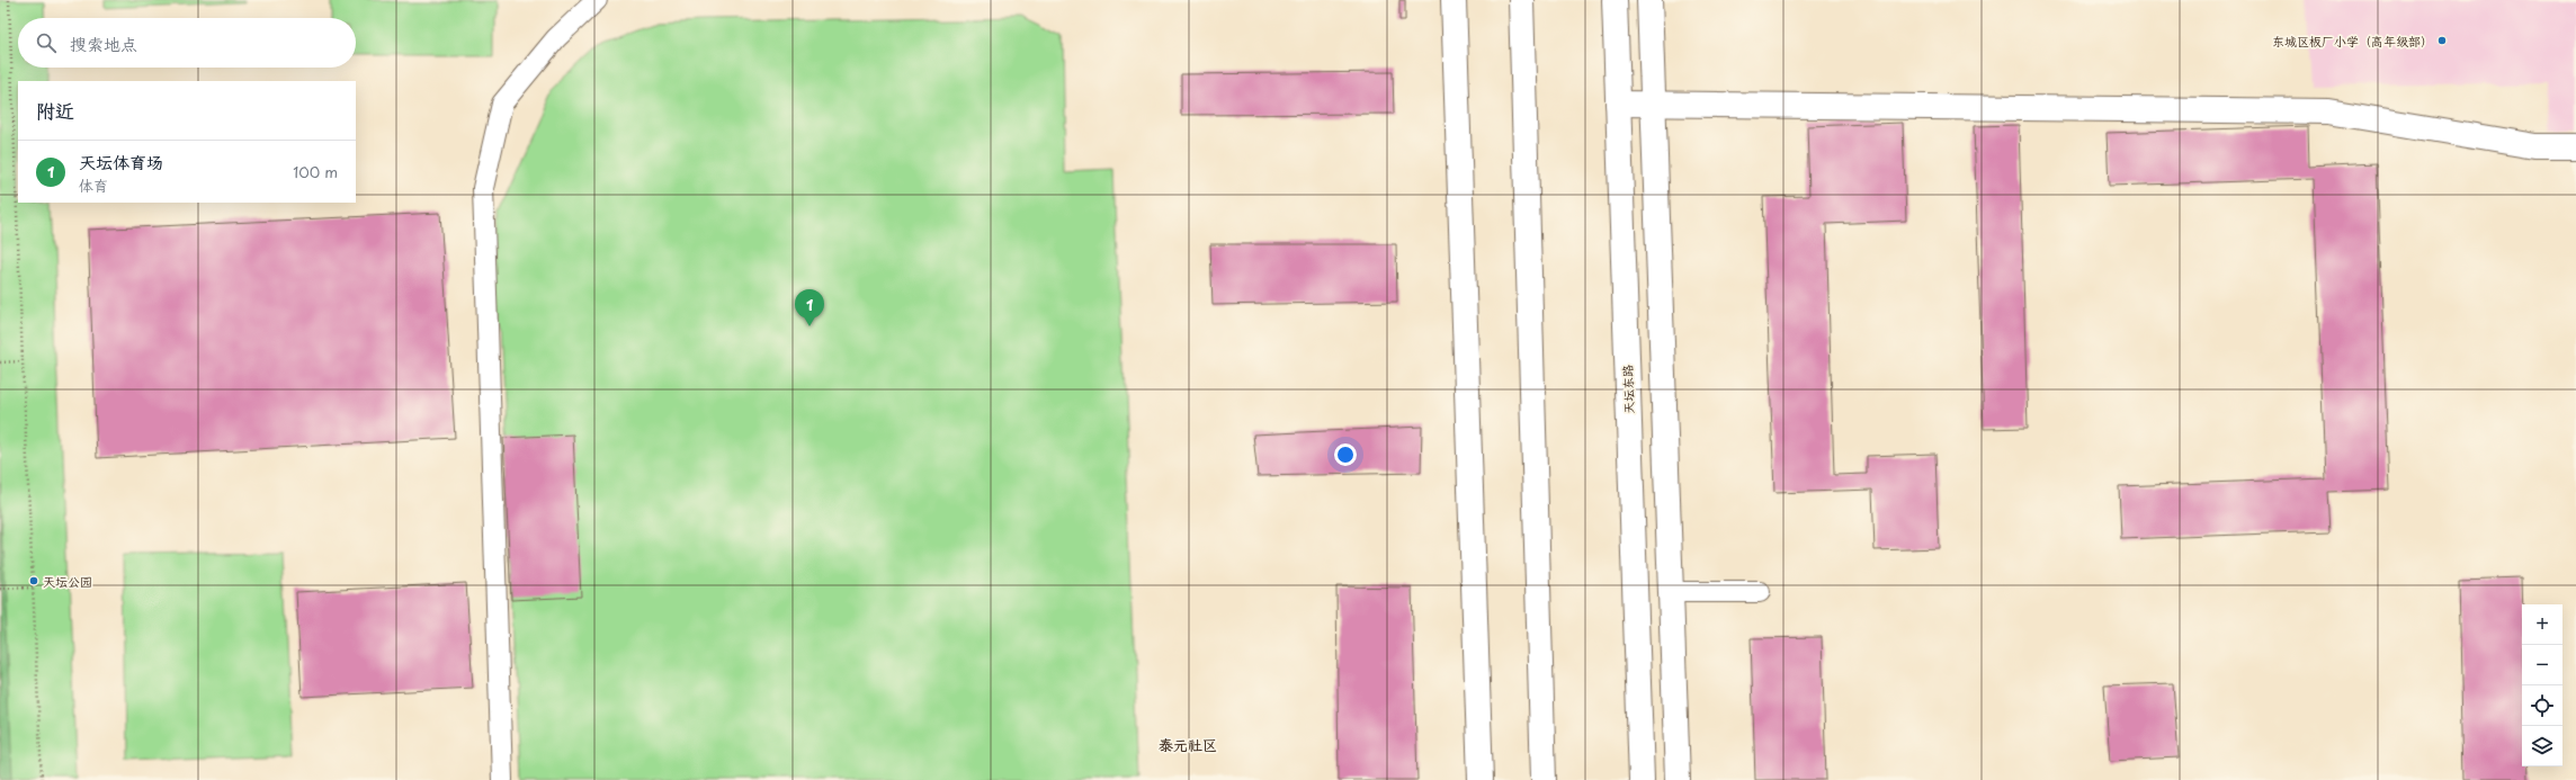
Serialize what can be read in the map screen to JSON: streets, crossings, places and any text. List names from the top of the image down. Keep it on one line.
{"streets":{"street":["天坛东路"]},"districts":["泰元社区"],"places":["东城区板厂小学（高年级部）","天坛公园"],"page":{"search":"搜索地点","heading":"附近","list":[{"mark":"1","name":"天坛体育场","note":"体育","value":"100 m"}],"pins":"1","map_buttons":["+","−"]}}
